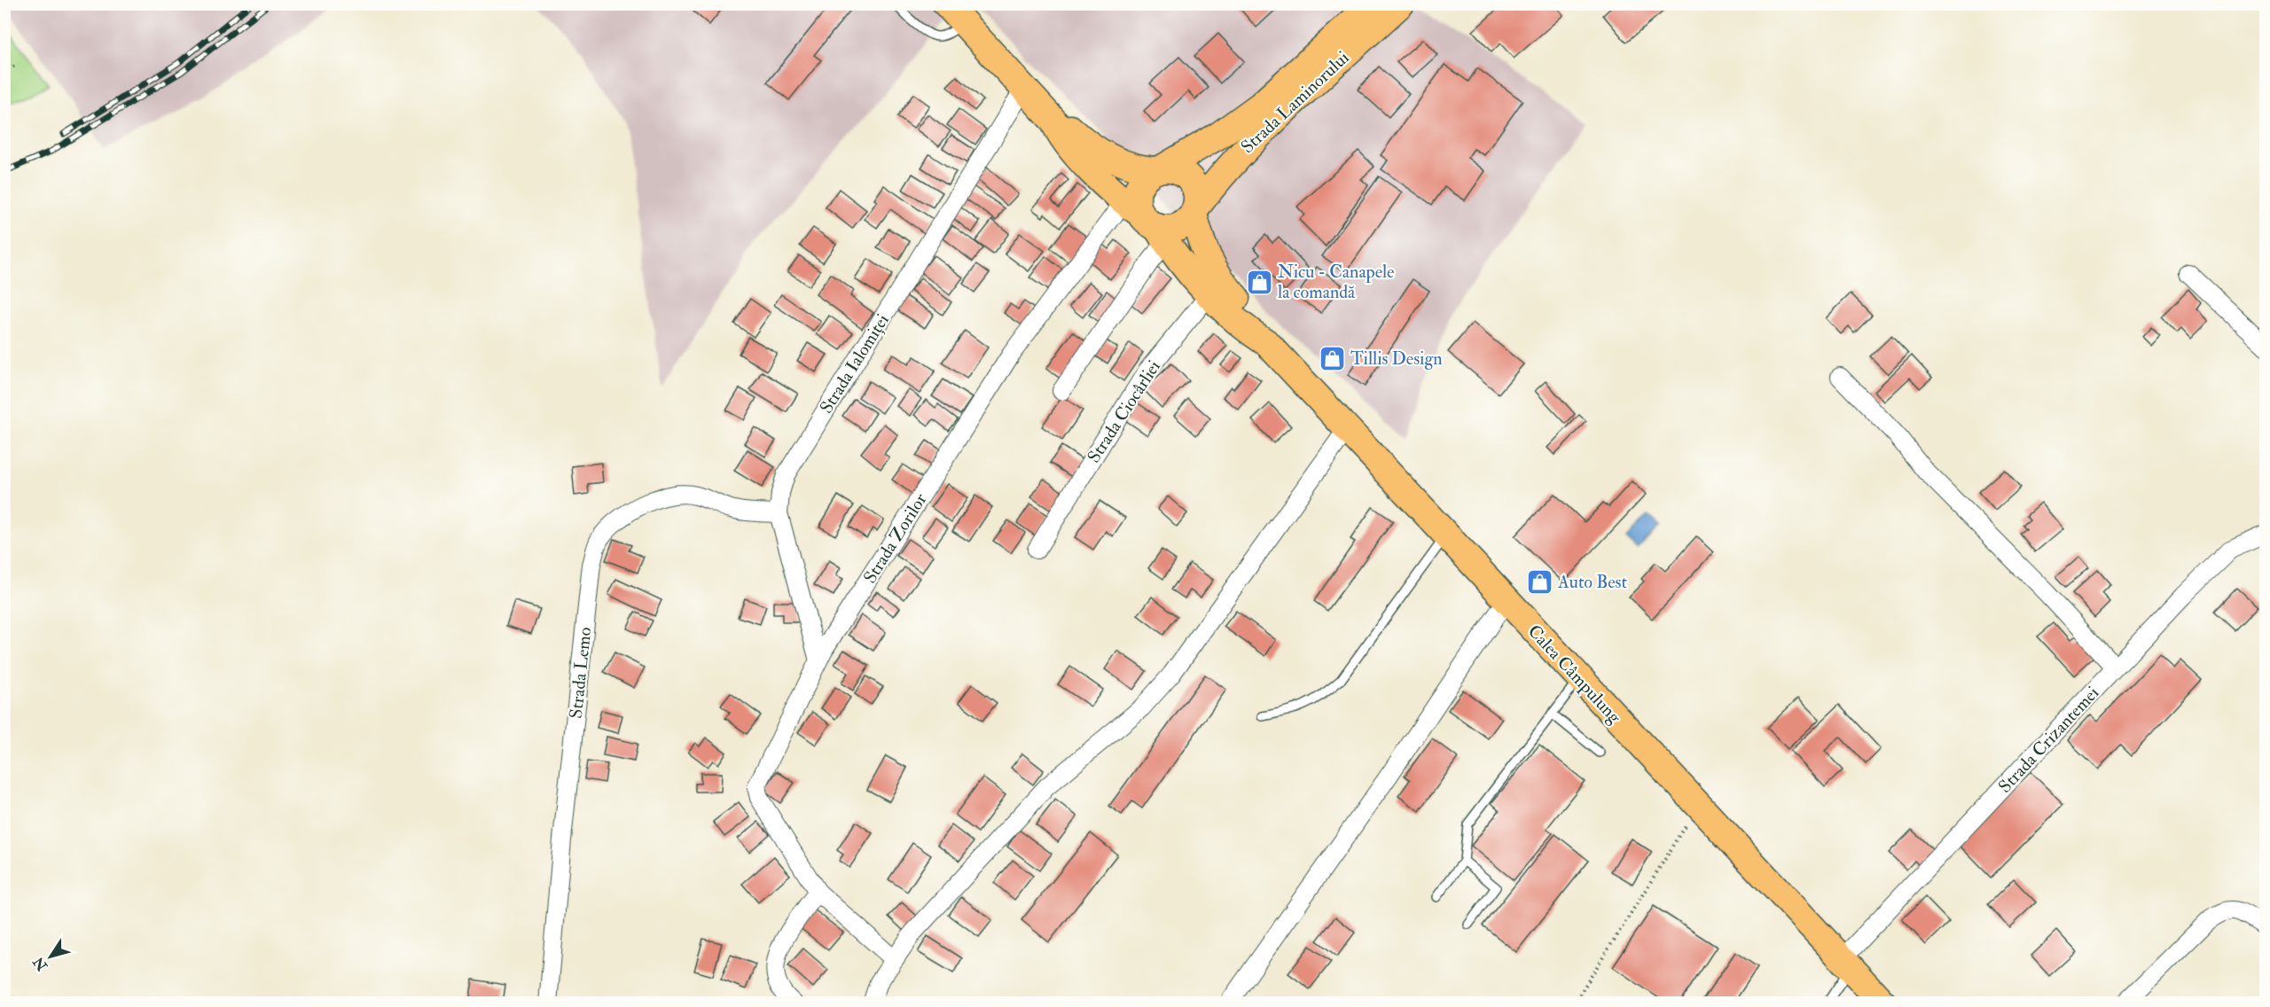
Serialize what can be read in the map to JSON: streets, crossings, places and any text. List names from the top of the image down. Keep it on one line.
{"streets":{"main road":["Strada Laminorului","Calea Câmpulung"],"street":["Strada Ialomiței","Strada Ciocârliei","Strada Zorilor","Strada Lemo","Strada Crizantemei"]},"crossings":[["Strada Laminorului","Strada Zorilor"],["Strada Laminorului","Calea Câmpulung"],["Strada Ialomiței","Strada Zorilor"],["Strada Ialomiței","Strada Lemo"],["Strada Ialomiței","Calea Câmpulung"],["Strada Ciocârliei","Calea Câmpulung"],["Strada Zorilor","Calea Câmpulung"],["Calea Câmpulung","Strada Crizantemei"]],"places":{"shop":["Nicu - Canapele la comandă","Tillis Design","Auto Best"]},"north":"bottom left"}
